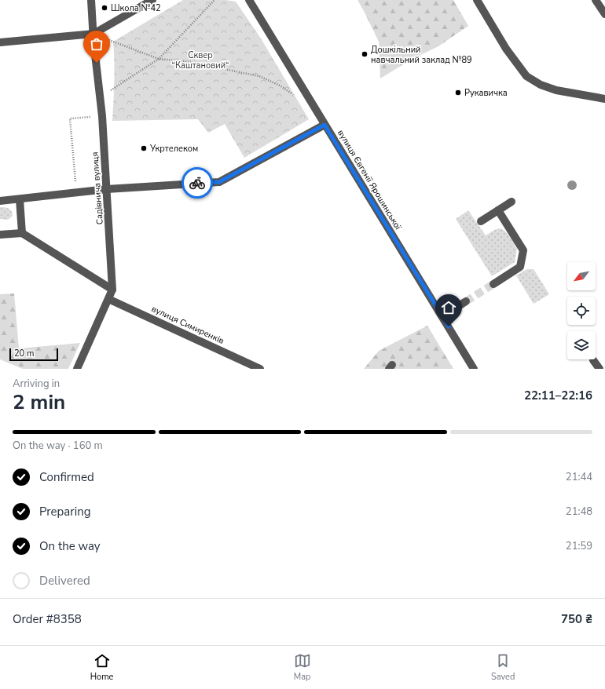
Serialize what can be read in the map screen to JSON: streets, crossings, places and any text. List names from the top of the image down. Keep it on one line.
{"streets":{"street":["вулиця Євгенії Ярошинської","Садівнича вулиця","вулиця Симиренків"]},"crossings":[["Садівнича вулиця","вулиця Симиренків"]],"parks":["Сквер “Каштановий“"],"places":["Школа №42","Дошкільний навчальний заклад №89","Рукавичка","Укртелеком"],"scale_bar":"20 m","north":"bottom left","page":{"scale":"20 m","heading":["2 min","Arriving in","22:11–22:16"],"panel":["Order #8358","750 ₴"],"bar":"On the way · 160 m","list":[["Confirmed","21:44"],["Preparing","21:48"],["On the way","21:59"],"Delivered"],"tabs":["Home","Map","Saved"]}}
